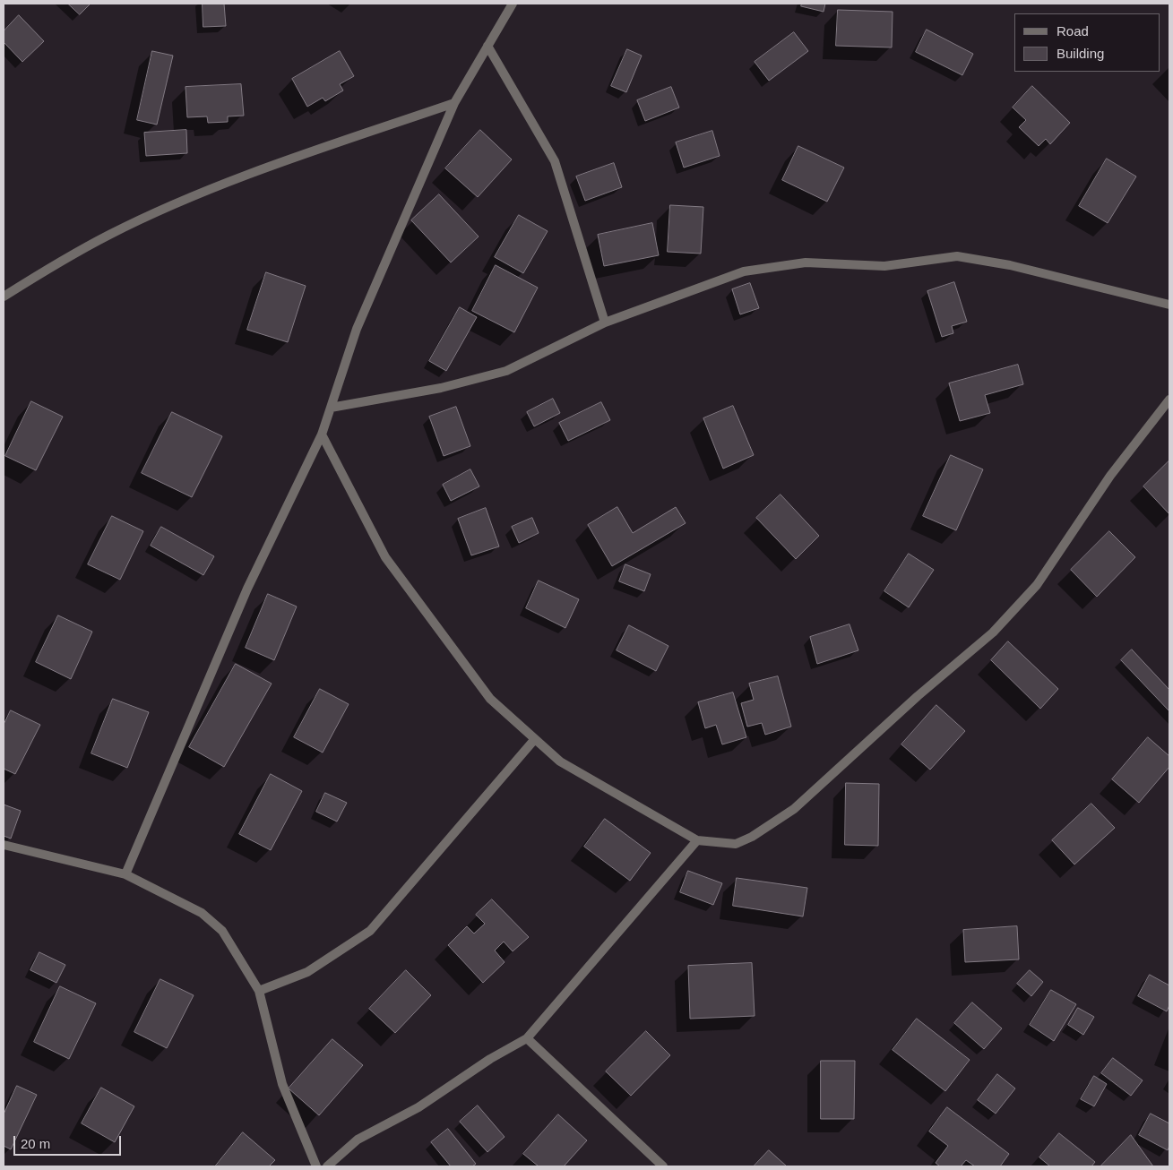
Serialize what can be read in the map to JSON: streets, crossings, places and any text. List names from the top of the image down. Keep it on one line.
{"legend":["Road","Building"],"scale_bar":"20 m"}
